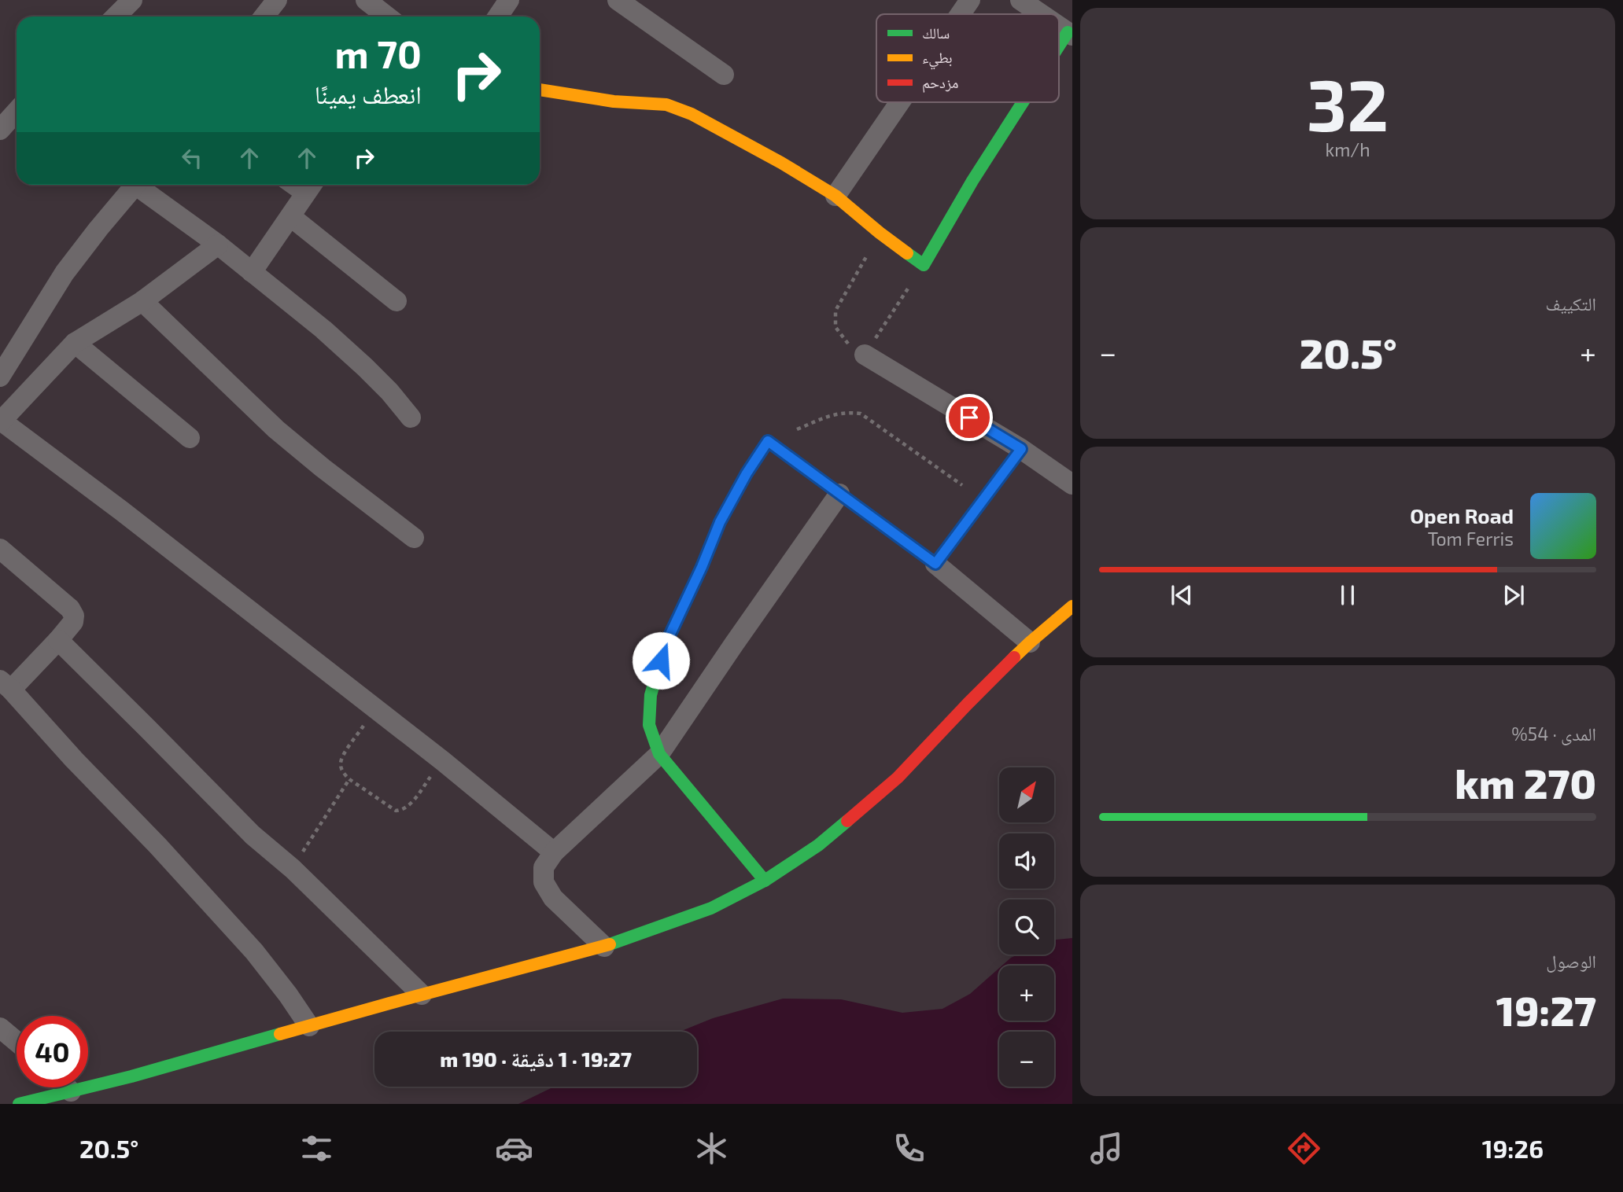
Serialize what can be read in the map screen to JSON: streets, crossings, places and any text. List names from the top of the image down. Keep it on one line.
{"legend":["سالك","بطيء","مزدحم"],"north":"top right","page":{"tile":[["32","km/h"],"التكييف",["المدى · 54%","270 km"],["الوصول","19:27"]],"turn":["70 m","انعطف يمينًا"],"heat":["−","20.5°","+"],"song":["Open Road","Tom Ferris"],"map_buttons":["+","−"],"limit":"40","trip":"19:27 · 1 دقيقة · 190 m","tabs":["19:26","20.5°"]}}
